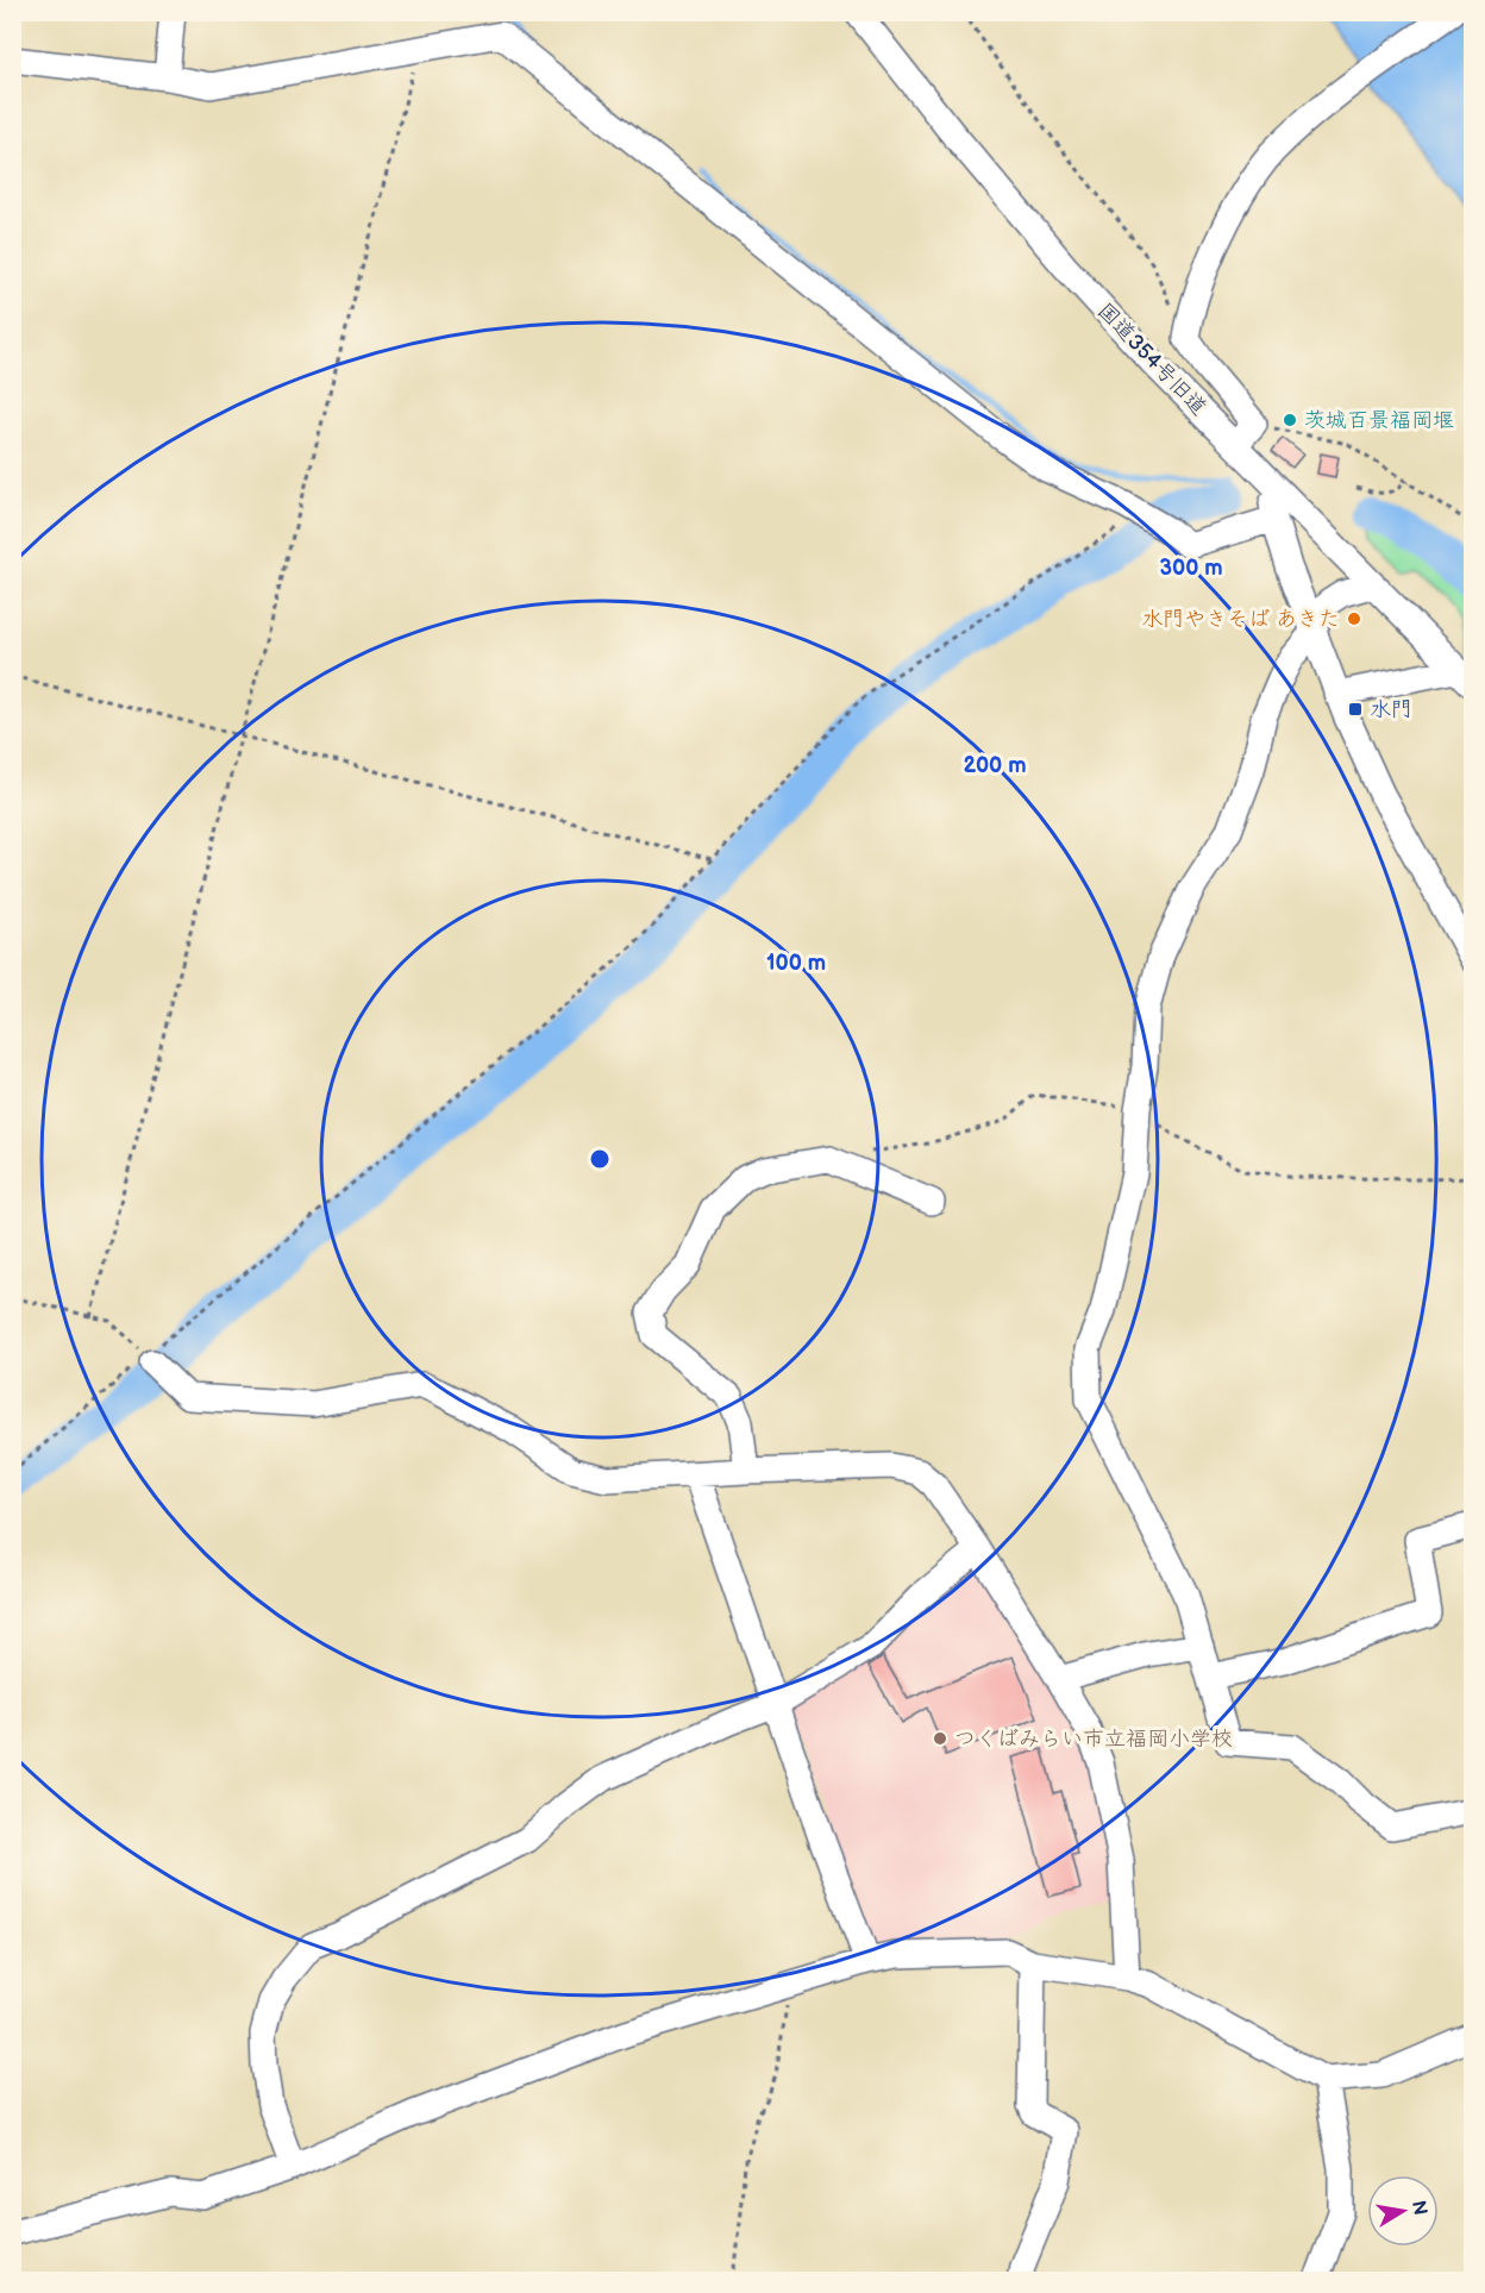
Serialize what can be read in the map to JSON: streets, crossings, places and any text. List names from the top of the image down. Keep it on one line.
{"streets":{"street":["国道354号旧道"]},"places":{"other":["茨城百景福岡堰","水門やきそば あきた","つくばみらい市立福岡小学校"],"transit":["水門"]},"north":"right","rings":["300 m","200 m","100 m"]}
